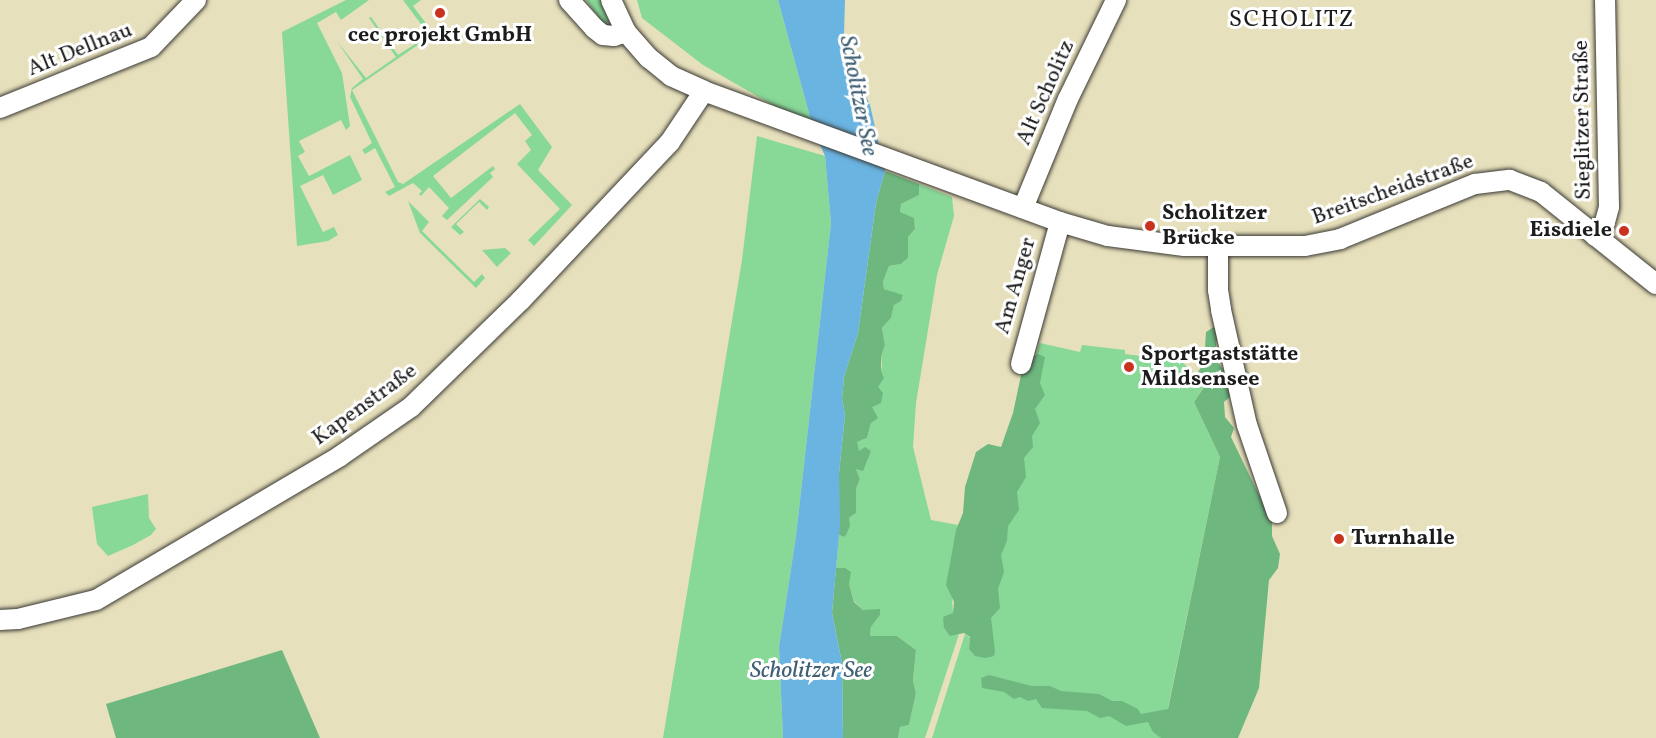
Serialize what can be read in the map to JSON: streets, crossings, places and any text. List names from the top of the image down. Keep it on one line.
{"streets":{"street":["Alt Dellnau","Alt Scholitz","Sieglitzer Straße","Breitscheidstraße","Am Anger","Kapenstraße"]},"crossings":[["Alt Scholitz","Breitscheidstraße"],["Sieglitzer Straße","Breitscheidstraße"],["Breitscheidstraße","Am Anger"],["Breitscheidstraße","Kapenstraße"]],"districts":["SCHOLITZ"],"water":["Scholitzer See"],"places":["cec projekt GmbH","Scholitzer Brücke","Eisdiele","Sportgaststätte Mildsensee","Turnhalle"]}
